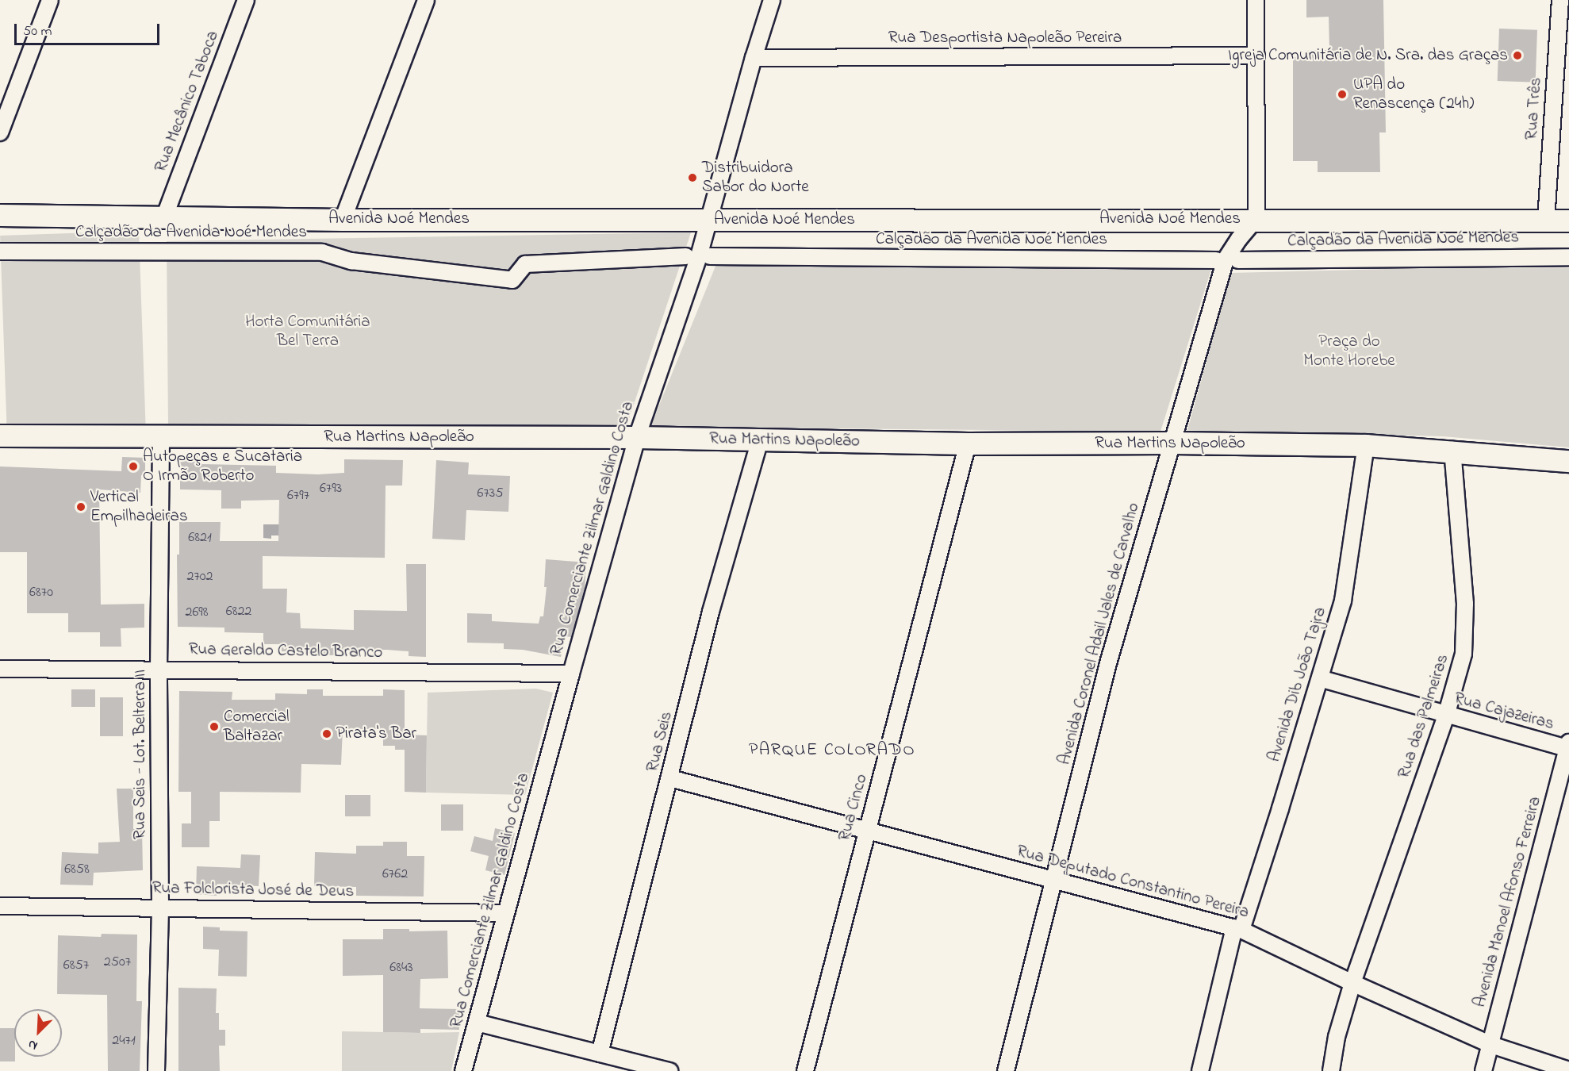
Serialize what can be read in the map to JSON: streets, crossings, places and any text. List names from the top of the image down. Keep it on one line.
{"streets":{"main road":["Avenida Noé Mendes","Rua Martins Napoleão"],"street":["Rua Desportista Napoleão Pereira","Rua Mecânico Taboca","Rua Três","Calçadão da Avenida Noé Mendes","Rua Comerciante Zilmar Galdino Costa","Avenida Coronel Adail Jales de Carvalho","Rua Geraldo Castelo Branco","Avenida Dib João Tajra","Rua Cajazeiras","Rua das Palmeiras","Rua Seis","Rua Seis - Lot. Belterra II","Rua Cinco","Rua Deputado Constantino Pereira","Rua Folclorista José de Deus","Avenida Manoel Afonso Ferreira"]},"crossings":[["Rua Desportista Napoleão Pereira","Rua Comerciante Zilmar Galdino Costa"],["Rua Mecânico Taboca","Avenida Noé Mendes"],["Rua Três","Avenida Noé Mendes"],["Avenida Noé Mendes","Rua Comerciante Zilmar Galdino Costa"],["Avenida Noé Mendes","Avenida Coronel Adail Jales de Carvalho"],["Rua Martins Napoleão","Rua Comerciante Zilmar Galdino Costa"],["Rua Martins Napoleão","Avenida Coronel Adail Jales de Carvalho"],["Rua Martins Napoleão","Avenida Dib João Tajra"],["Rua Martins Napoleão","Rua das Palmeiras"],["Rua Martins Napoleão","Rua Seis"],["Rua Martins Napoleão","Rua Seis - Lot. Belterra II"],["Rua Martins Napoleão","Rua Cinco"],["Rua Comerciante Zilmar Galdino Costa","Rua Geraldo Castelo Branco"],["Rua Comerciante Zilmar Galdino Costa","Rua Folclorista José de Deus"],["Avenida Coronel Adail Jales de Carvalho","Rua Deputado Constantino Pereira"],["Rua Geraldo Castelo Branco","Rua Seis - Lot. Belterra II"],["Avenida Dib João Tajra","Rua Cajazeiras"],["Avenida Dib João Tajra","Rua Deputado Constantino Pereira"],["Rua Cajazeiras","Rua das Palmeiras"],["Rua Cajazeiras","Avenida Manoel Afonso Ferreira"],["Rua das Palmeiras","Rua Deputado Constantino Pereira"],["Rua Seis","Rua Deputado Constantino Pereira"],["Rua Seis - Lot. Belterra II","Rua Folclorista José de Deus"],["Rua Cinco","Rua Deputado Constantino Pereira"],["Rua Deputado Constantino Pereira","Avenida Manoel Afonso Ferreira"]],"districts":["PARQUE COLORADO"],"parks":["Horta Comunitária Bel Terra","Praça do Monte Horebe"],"places":["Igreja Comunitária de N. Sra. das Graças","UPA do Renascença (24h)","Distribuidora Sabor do Norte","Autopeças e Sucataria O Irmão Roberto","Vertical Empilhadeiras","Comercial Baltazar","Pirata's Bar"],"house_numbers":["6793","6735","6797","6821","2702","6870","6822","2698","6858","6762","2507","6857","6843","2471"],"scale_bar":"50 m","north":"bottom left"}
